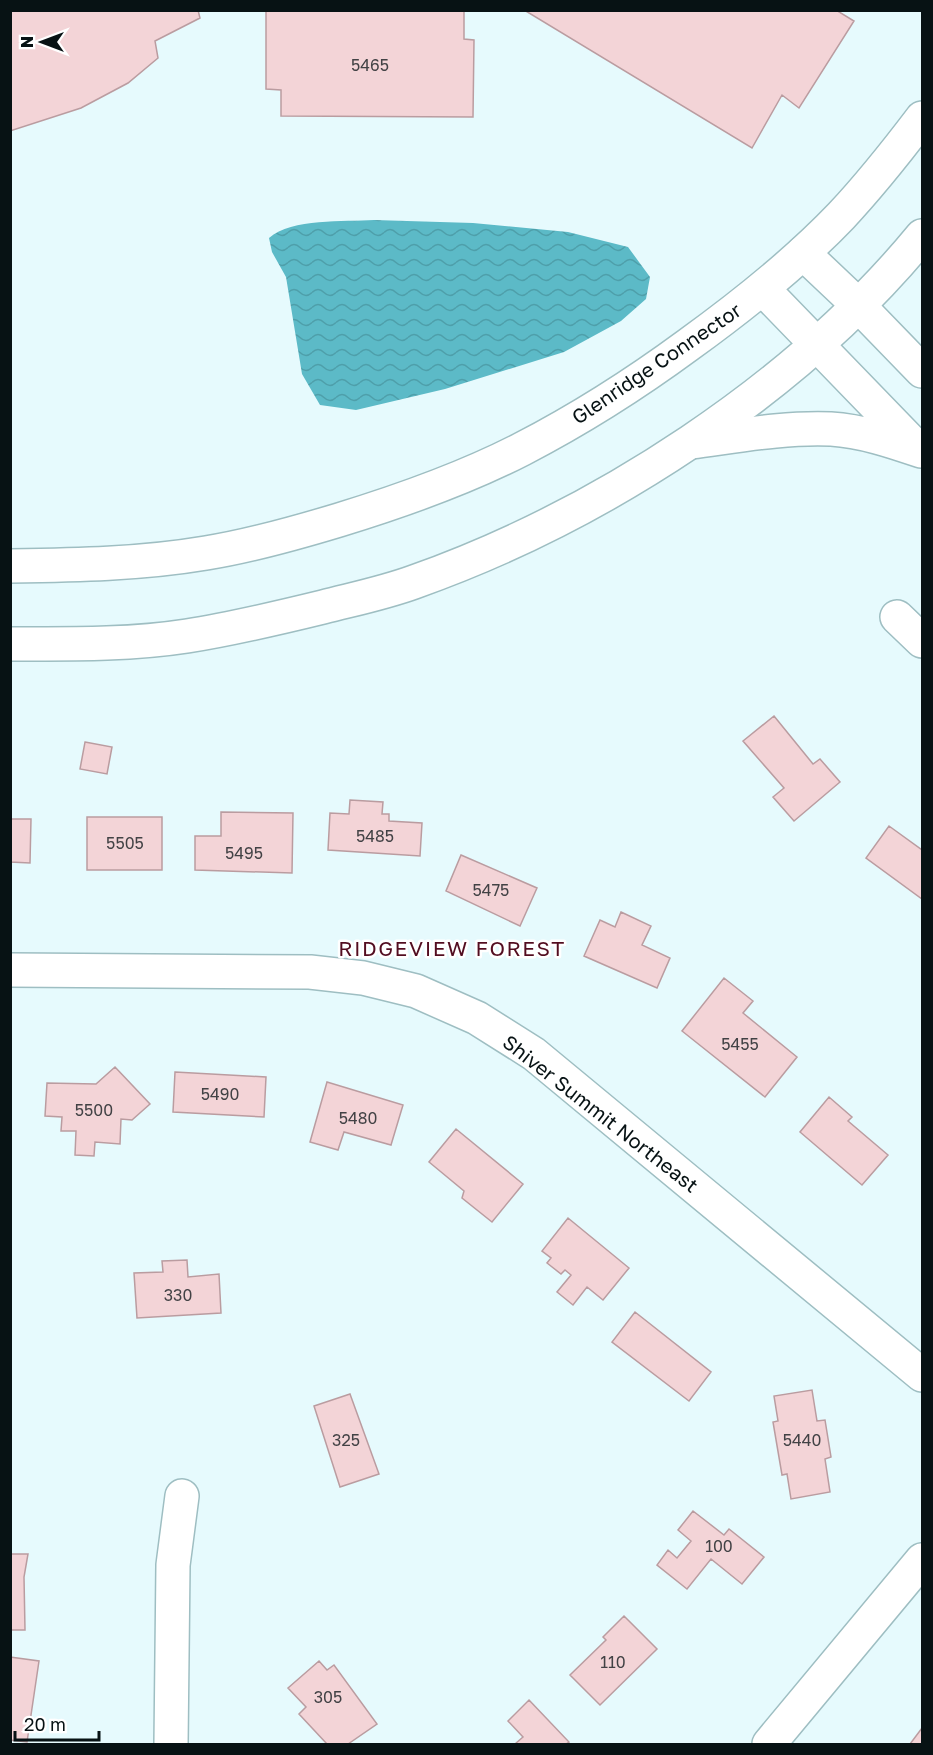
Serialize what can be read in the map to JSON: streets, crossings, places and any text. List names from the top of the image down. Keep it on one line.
{"streets":{"main road":["Glenridge Connector","Shiver Summit Northeast"]},"districts":["RIDGEVIEW FOREST"],"house_numbers":["5465","5485","5505","5495","5475","5455","5490","5500","5480","330","325","5440","100","110","305"],"scale_bar":"20 m","north":"left"}
